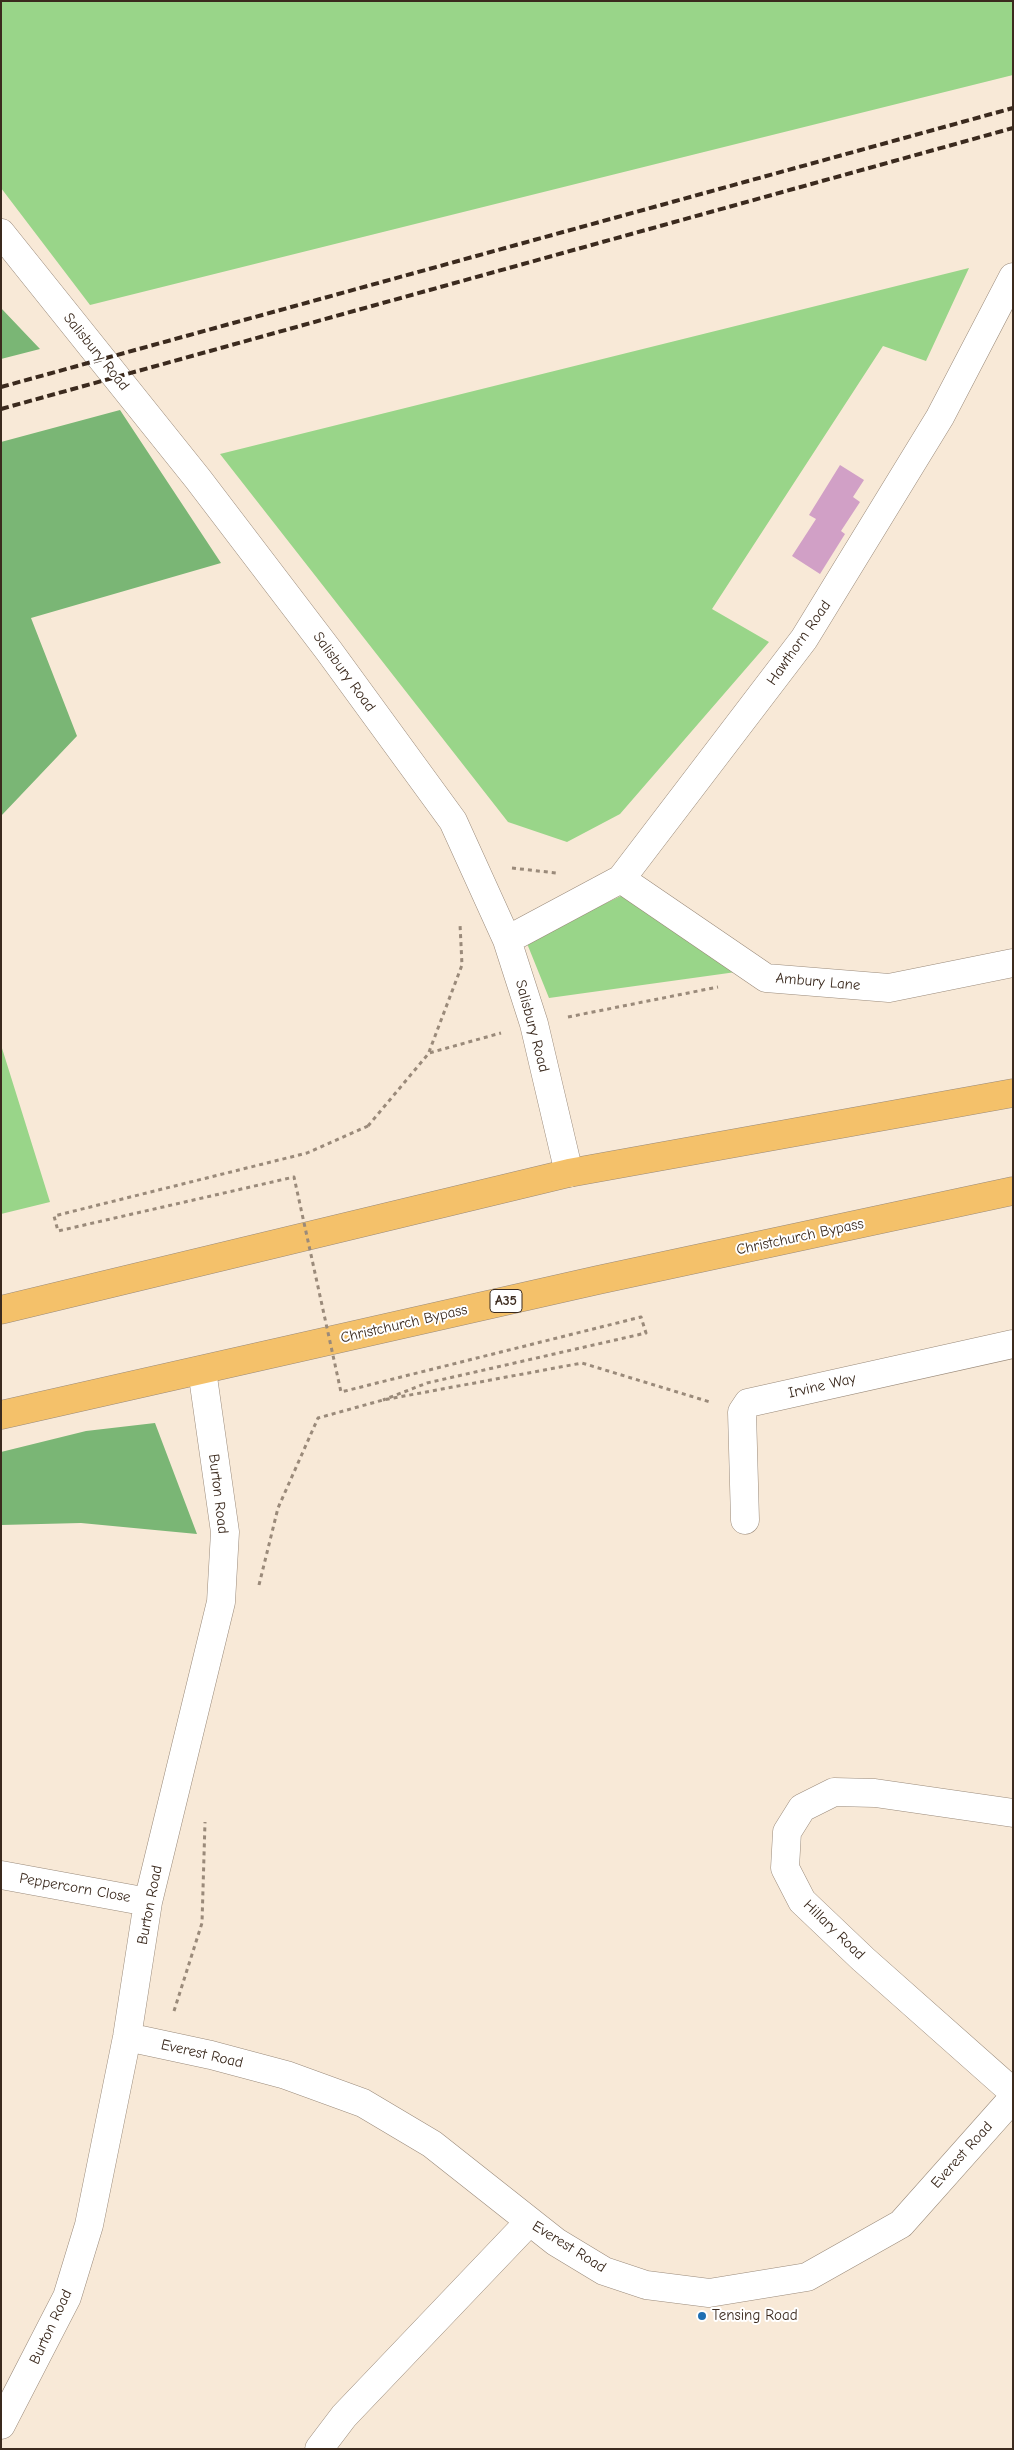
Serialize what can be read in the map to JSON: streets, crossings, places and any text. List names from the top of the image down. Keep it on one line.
{"streets":{"main road":["Christchurch Bypass","A35"],"street":["Salisbury Road","Hawthorn Road","Ambury Lane","Irvine Way","Burton Road","Peppercorn Close","Hillary Road","Everest Road"]},"crossings":[["Salisbury Road","Hawthorn Road"],["Hawthorn Road","Ambury Lane"],["Christchurch Bypass","Burton Road"],["Burton Road","Peppercorn Close"],["Burton Road","Everest Road"]],"places":["Tensing Road"]}
